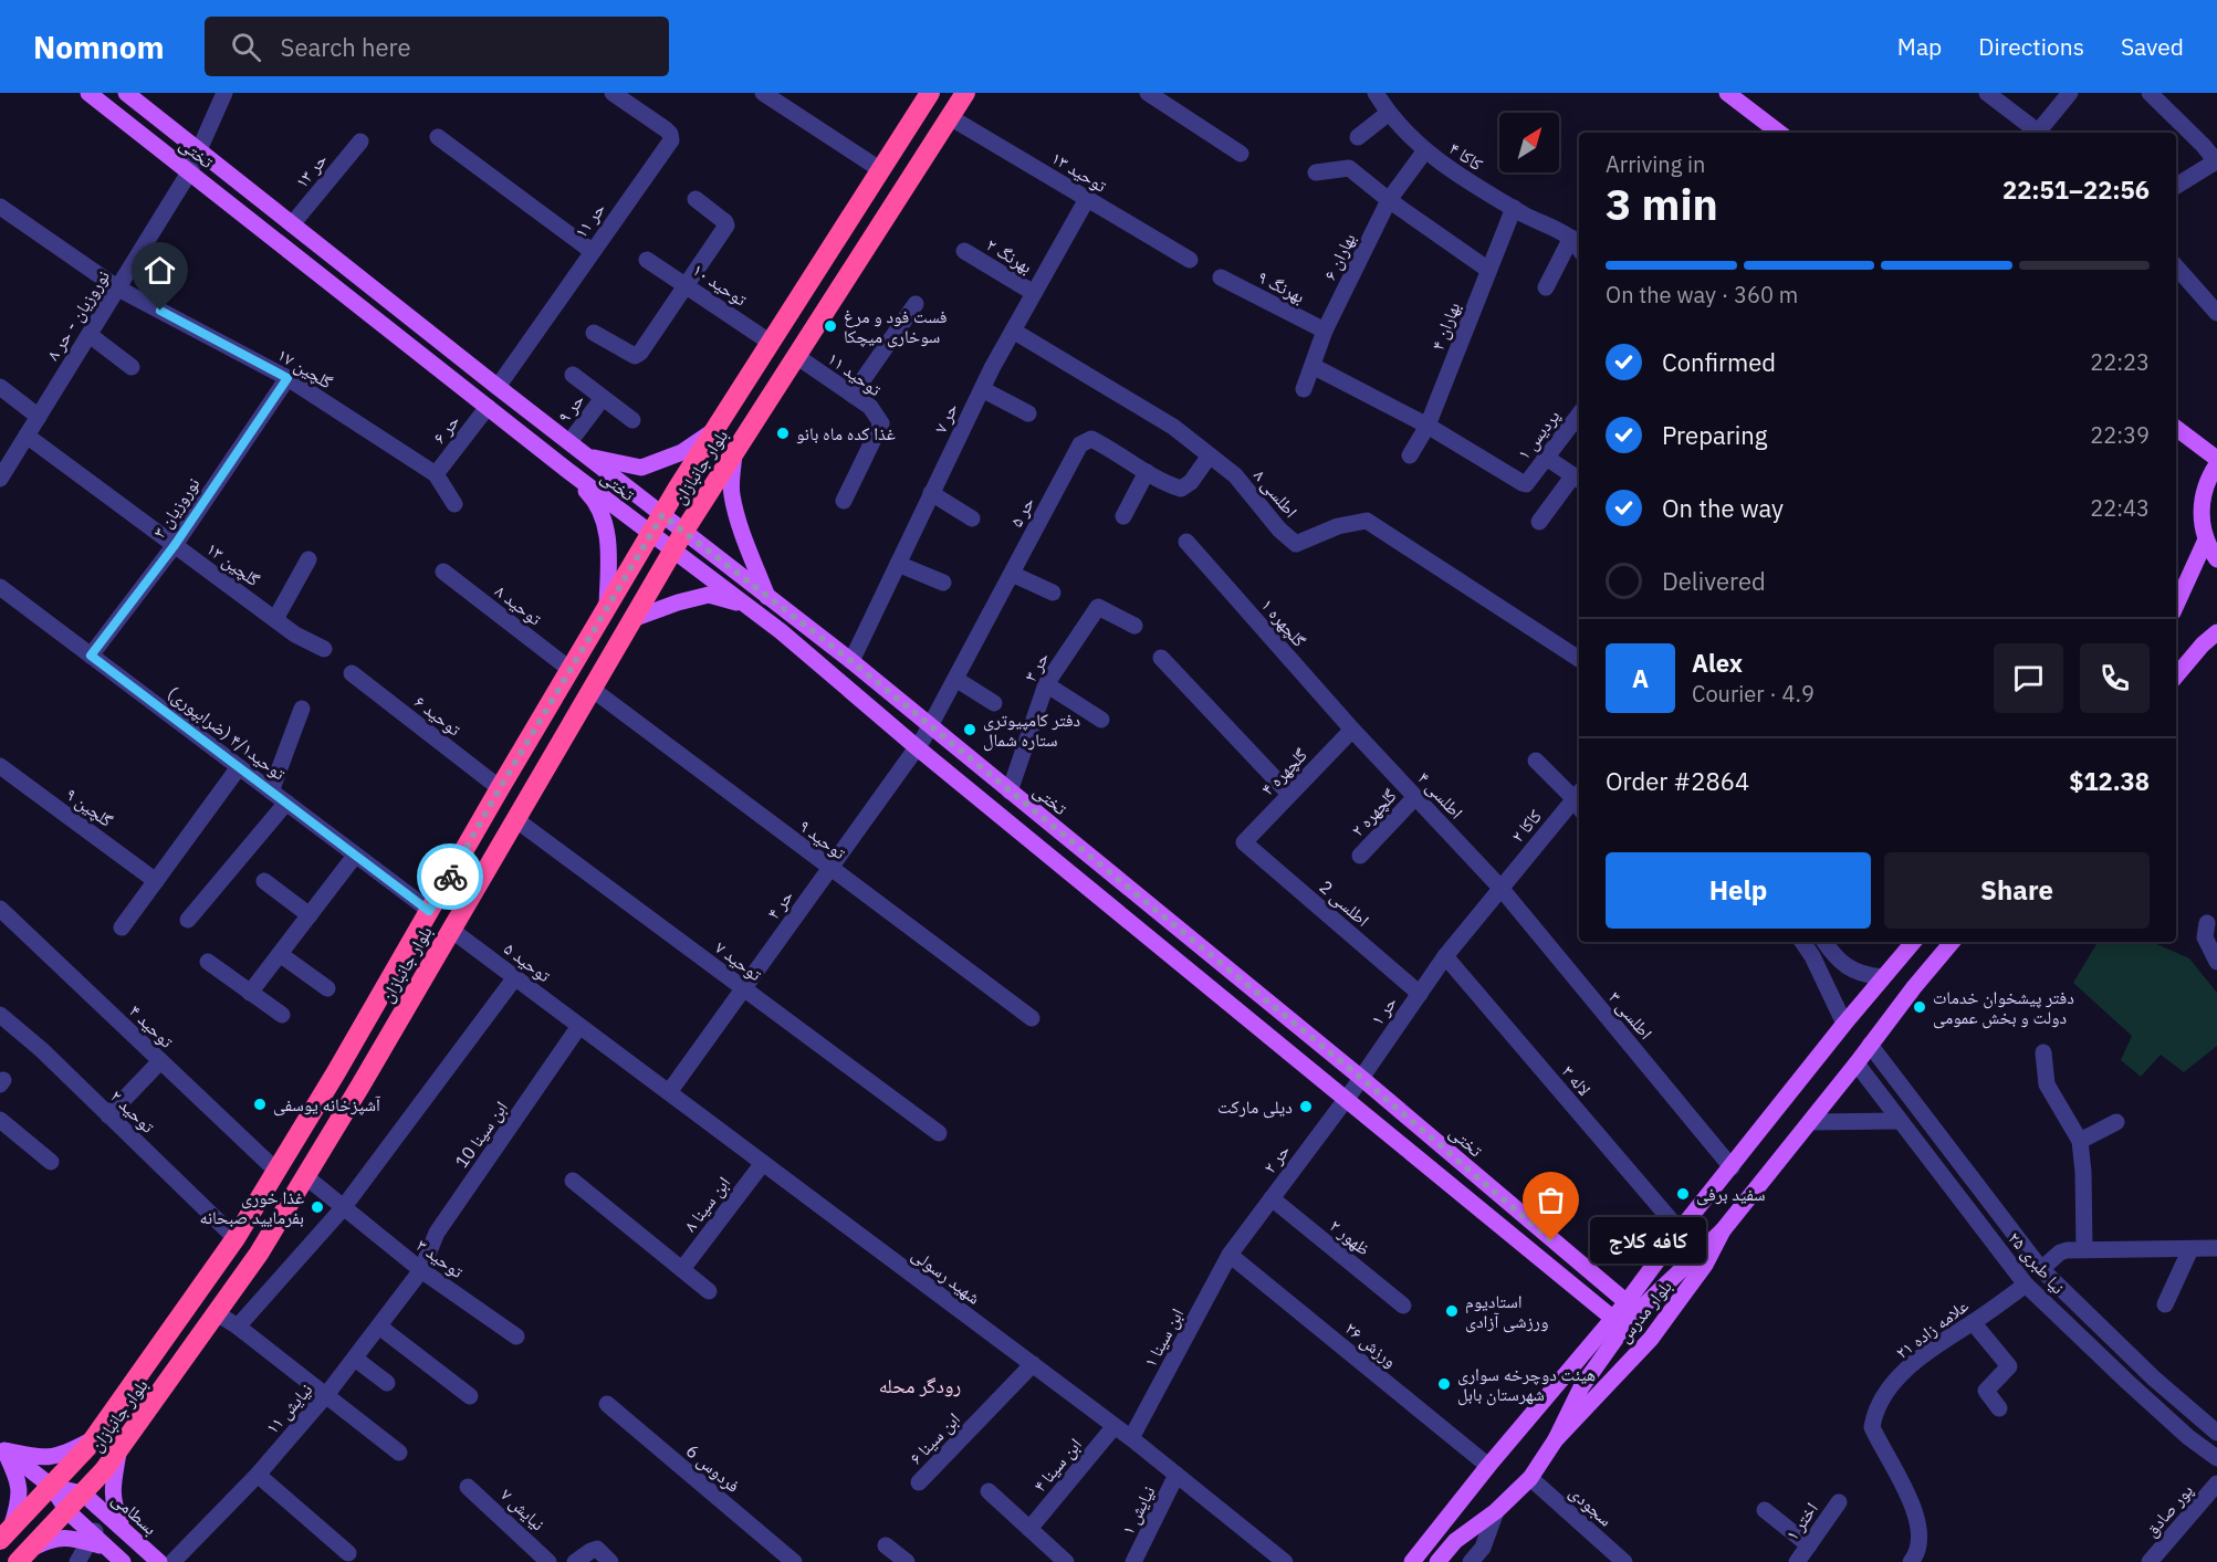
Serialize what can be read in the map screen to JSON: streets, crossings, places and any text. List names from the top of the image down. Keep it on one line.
{"streets":{"highway":["بلوار جانبازان"],"main road":["تختی","بلوار مدرس","بسطامی"],"street":["کاکا ۴","حر ۱۳","توحید ۱۳","حر ۱۱","بهرنگ ۲","بهاران ۶","توحید ۱۰","بهرنگ ۹","نوروزیان - حر ۸","بهاران ۴","گلچین ۱۷","توحید ۱۱","حر ۹","حر ۷","حر ۶","پردیس ۱","اطلسی ۸","نوروزیان ۳","حر ۵","گلچین ۱۳","توحید ۸","گلچهره ۱","حر ۳","توحید ۶","توحید۴/۱ (ضرابپوری)","گلچهره ۴","اطلسی ۴","گلچین ۹","گلچهره ۲","کاکا ۲","توحید ۹","اطلسی 2","حر ۴","توحید ۷","توحید ۵","حر ۱","اطلسی ۳","توحید ۴","لاله ۳","توحید ۲","ابن سینا 10","حر ۲","ابن سینا ۸","ظهور ۲","توحید ۳","نیا طبری ۲۵","شهید رسولی","علامه زاده ۲۱","ابن سینا ۱","ورزش ۲۶","نیایش ۱۱","ابن سینا ۶","ابن سینا ۴","فردوس 6","سجودی","نیایش ۷","نیایش ۱","پور صادق","اختر ۱"]},"crossings":[["تختی","حر ۱۳"],["تختی","حر ۱۱"],["تختی","نوروزیان - حر ۸"],["تختی","حر ۹"],["تختی","حر ۷"],["تختی","حر ۶"],["تختی","بلوار جانبازان"],["تختی","حر ۵"],["تختی","حر ۳"],["تختی","حر ۴"],["تختی","حر ۱"],["تختی","حر ۲"],["تختی","بلوار مدرس"],["کاکا ۴","بهاران ۶"],["کاکا ۴","بهاران ۴"],["توحید ۱۳","حر ۷"],["توحید ۱۳","بلوار جانبازان"],["بهرنگ ۲","حر ۷"],["بهاران ۶","بهرنگ ۹"],["توحید ۱۰","بلوار جانبازان"],["نوروزیان - حر ۸","گلچین ۱۷"],["نوروزیان - حر ۸","گلچین ۱۳"],["بهاران ۴","پردیس ۱"],["گلچین ۱۷","حر ۶"],["گلچین ۱۷","نوروزیان ۳"],["توحید ۱۱","بلوار جانبازان"],["حر ۷","اطلسی ۸"],["بلوار جانبازان","توحید ۸"],["بلوار جانبازان","توحید ۶"],["بلوار جانبازان","توحید۴/۱ (ضرابپوری)"],["بلوار جانبازان","توحید ۹"],["بلوار جانبازان","توحید ۷"],["بلوار جانبازان","توحید ۵"],["بلوار جانبازان","توحید ۴"],["بلوار جانبازان","توحید ۲"],["بلوار جانبازان","توحید ۳"],["بلوار جانبازان","بسطامی"],["اطلسی ۸","حر ۵"],["نوروزیان ۳","گلچین ۱۳"],["نوروزیان ۳","توحید۴/۱ (ضرابپوری)"],["حر ۵","حر ۴"],["گلچهره ۱","گلچهره ۴"],["گلچهره ۱","اطلسی ۴"],["گلچهره ۴","اطلسی ۴"],["گلچهره ۴","اطلسی 2"],["اطلسی ۴","گلچهره ۲"],["اطلسی ۴","کاکا ۲"],["اطلسی ۴","اطلسی ۳"],["کاکا ۲","حر ۱"],["کاکا ۲","اطلسی ۳"],["کاکا ۲","لاله ۳"],["توحید ۹","حر ۴"],["اطلسی 2","حر ۱"],["حر ۴","توحید ۷"],["حر ۴","شهید رسولی"],["توحید ۵","ابن سینا 10"],["توحید ۵","شهید رسولی"],["حر ۱","لاله ۳"],["حر ۱","حر ۲"],["اطلسی ۳","بلوار مدرس"],["لاله ۳","بلوار مدرس"],["ابن سینا 10","توحید ۳"],["ابن سینا 10","شهید رسولی"],["ابن سینا 10","نیایش ۱۱"],["حر ۲","ظهور ۲"],["حر ۲","ابن سینا ۱"],["حر ۲","ورزش ۲۶"],["ابن سینا ۸","شهید رسولی"],["توحید ۳","نیایش ۱۱"],["نیا طبری ۲۵","بلوار مدرس"],["نیا طبری ۲۵","علامه زاده ۲۱"],["شهید رسولی","ابن سینا ۱"],["شهید رسولی","ابن سینا ۶"],["شهید رسولی","ابن سینا ۴"],["شهید رسولی","نیایش ۱"],["بلوار مدرس","ورزش ۲۶"],["بلوار مدرس","سجودی"],["ابن سینا ۱","ورزش ۲۶"]],"districts":["رودگر محله"],"places":["فست فود و مرغ سوخاری میچکا","غذا کده ماه بانو","دفتر کامپیوتری ستاره شمال","دفتر پیشخوان خدمات دولت و بخش عمومی","آشپزخانه یوسفی","دیلی مارکت","سفید برفی","غذا خوری بفرمایید صبحانه","کافه کلاج","استادیوم ورزشی آزادی","هیئت دوچرخه سواری شهرستان بابل"],"north":"top right","page":{"header":"Nomnom","search":"Search here","nav":["Map","Directions","Saved"],"heading":["3 min","Arriving in","22:51–22:56"],"panel":["Alex","Courier · 4.9","Order #2864","$12.38"],"bar":"On the way · 360 m","list":[["Confirmed","22:23"],["Preparing","22:39"],["On the way","22:43"],"Delivered"],"round":"A","buttons":["Help","Share"],"bubble":"کافه کلاج"}}
